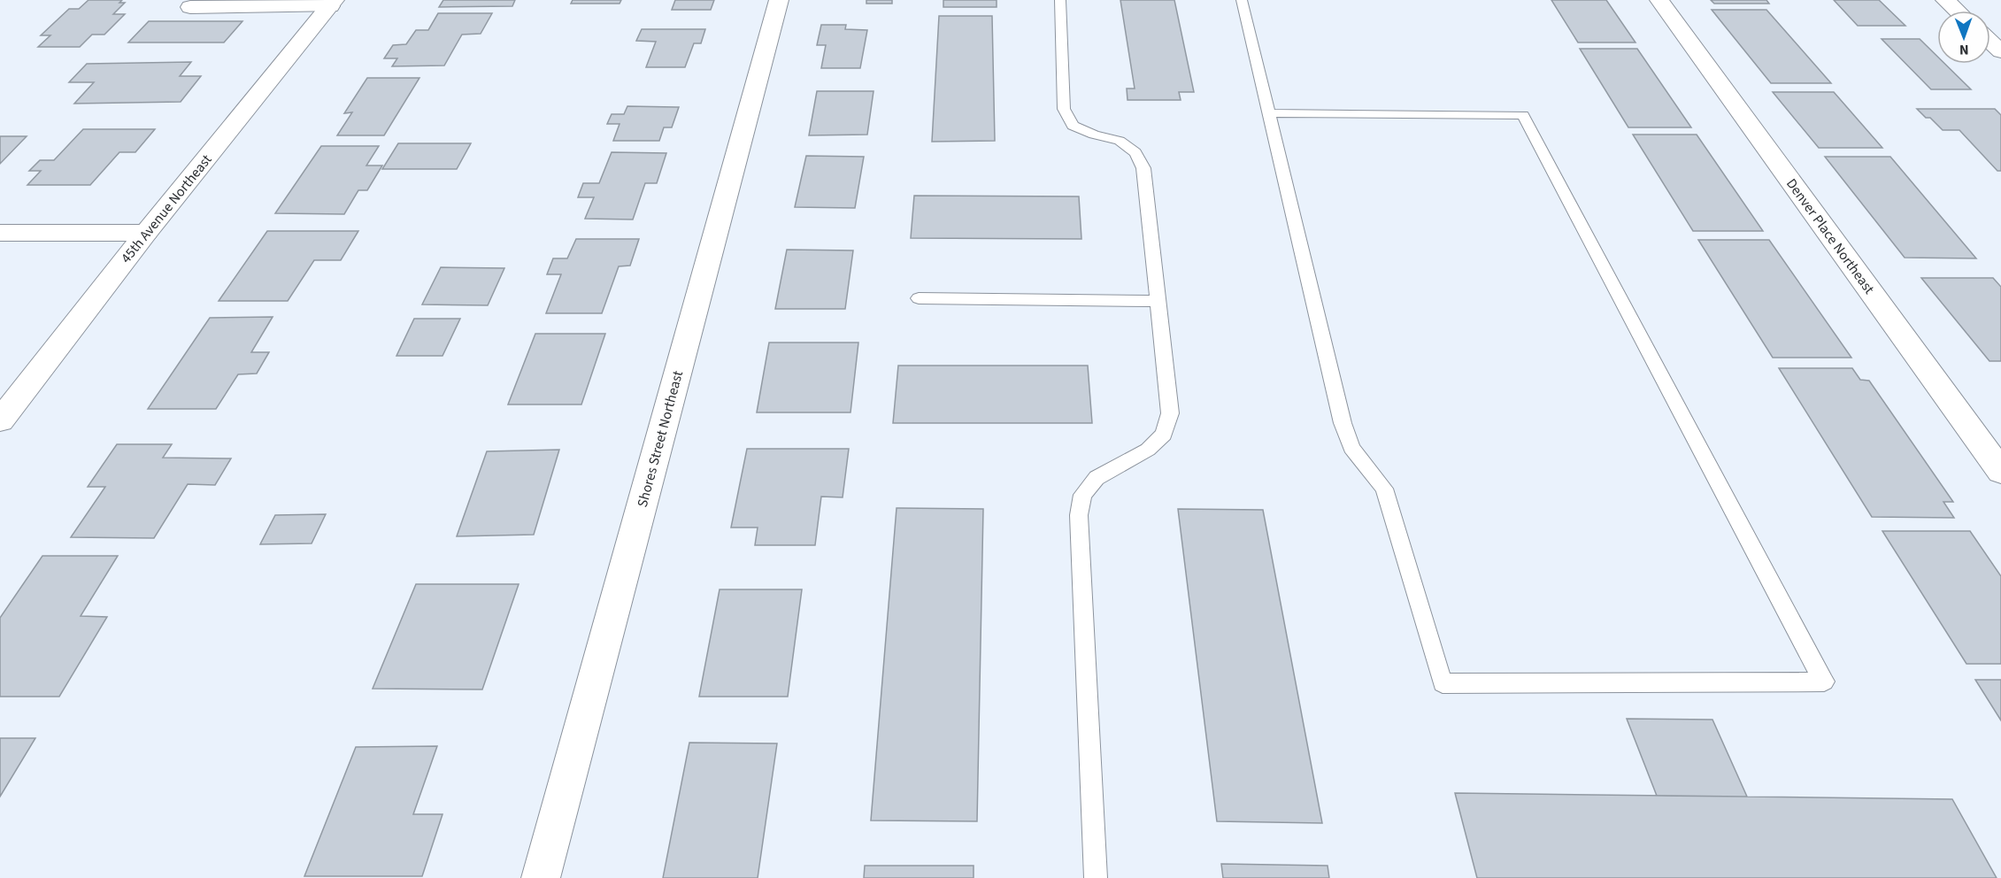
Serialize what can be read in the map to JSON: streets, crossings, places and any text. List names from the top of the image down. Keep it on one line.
{"streets":{"street":["45th Avenue Northeast","Denver Place Northeast","Shores Street Northeast"]},"north":"bottom"}
